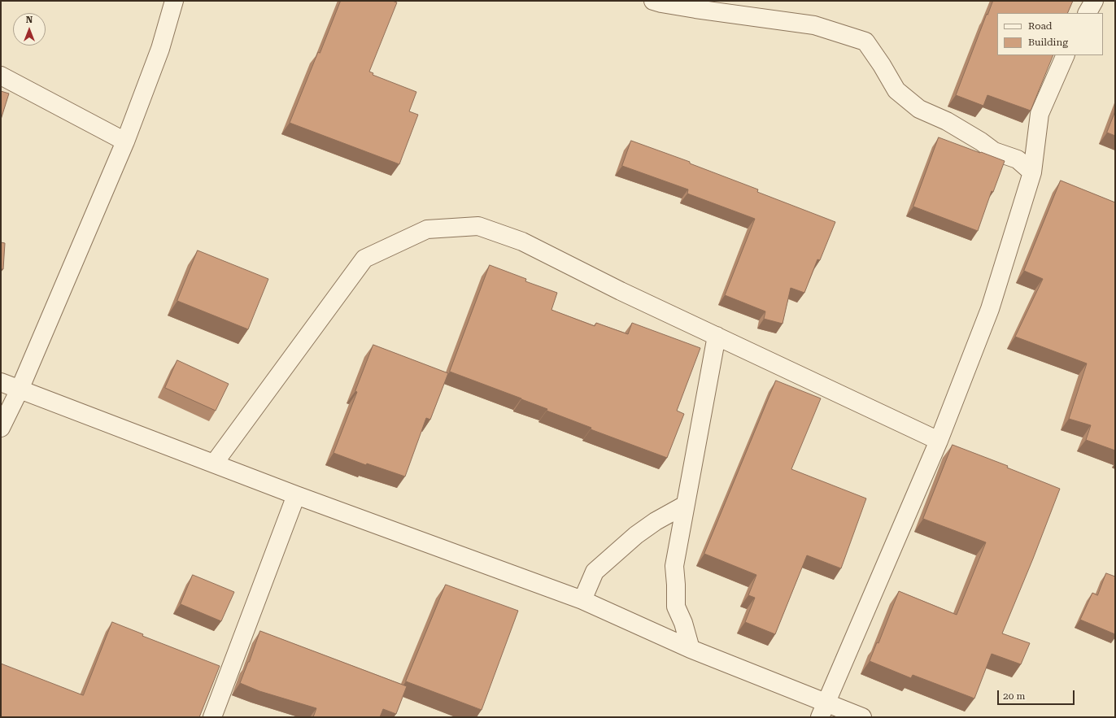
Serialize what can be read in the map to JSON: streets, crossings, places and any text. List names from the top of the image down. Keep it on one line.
{"legend":["Road","Building"],"scale_bar":"20 m","north":"top"}
